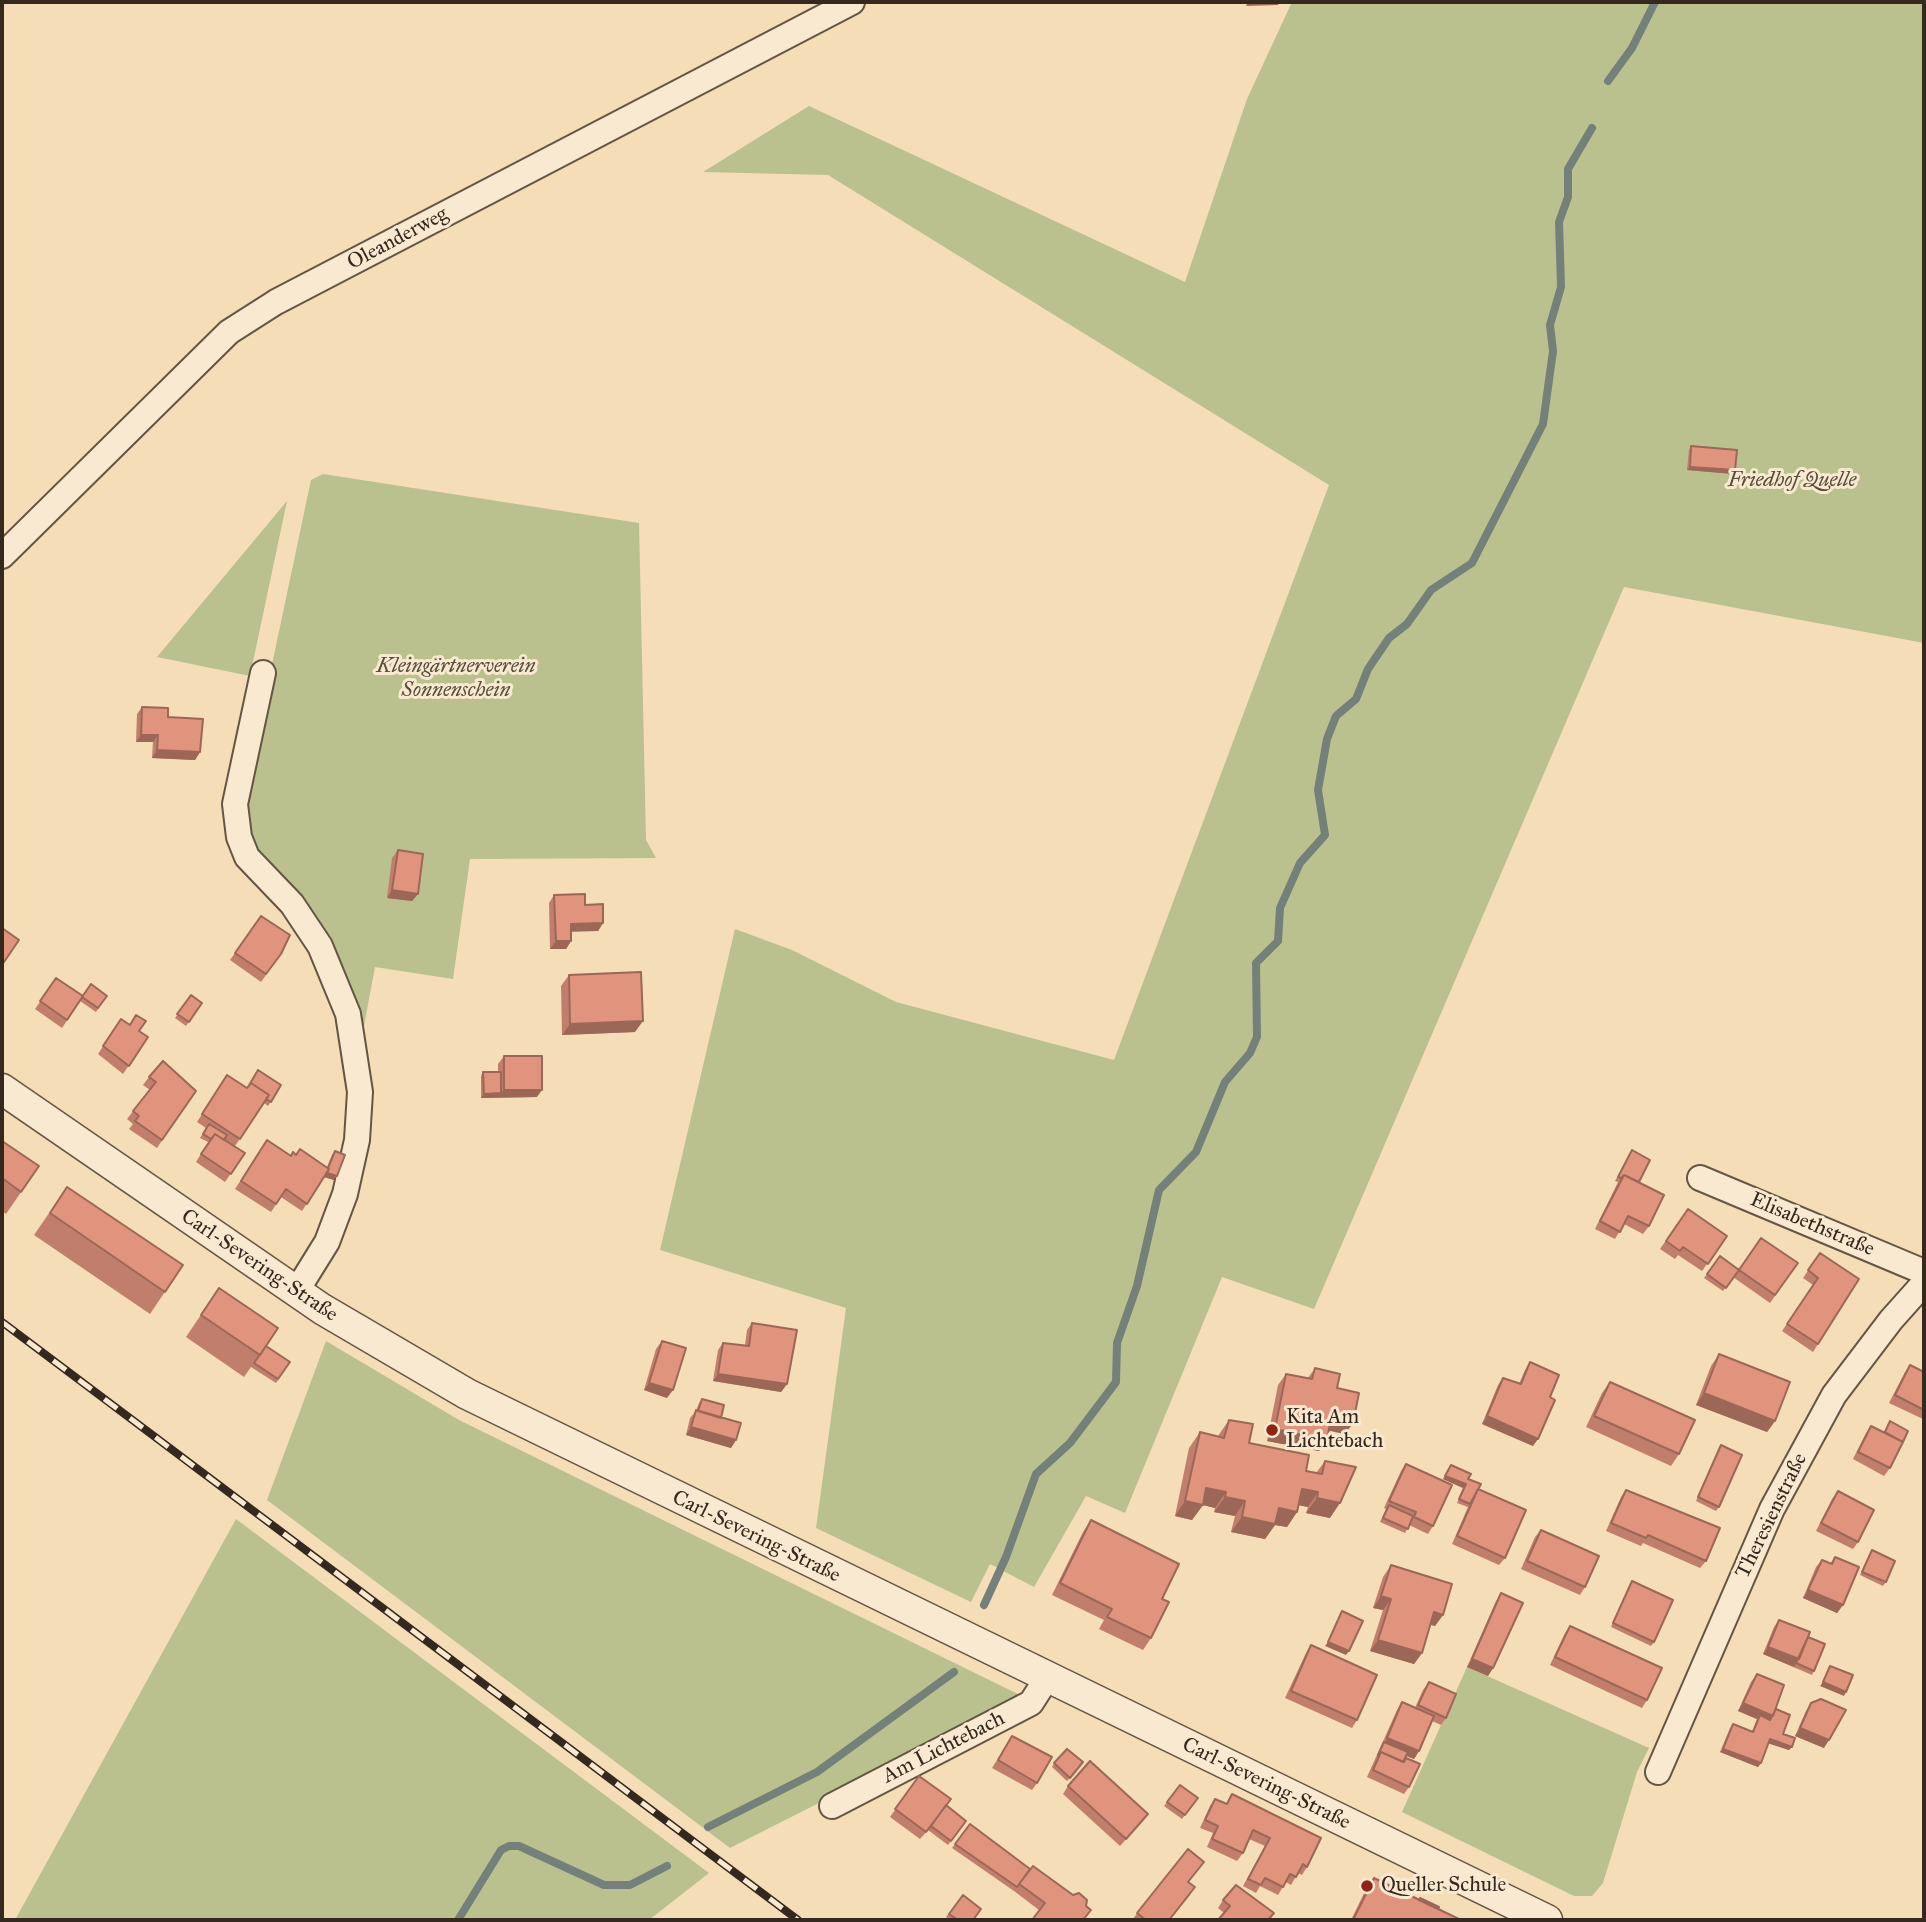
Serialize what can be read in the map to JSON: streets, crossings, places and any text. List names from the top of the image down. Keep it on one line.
{"streets":{"street":["Oleanderweg","Elisabethstraße","Carl-Severing-Straße","Theresienstraße","Am Lichtebach"]},"crossings":[["Carl-Severing-Straße","Am Lichtebach"]],"parks":["Friedhof Quelle","Kleingärtnerverein Sonnenschein"],"places":["Kita Am Lichtebach","Queller Schule"]}
